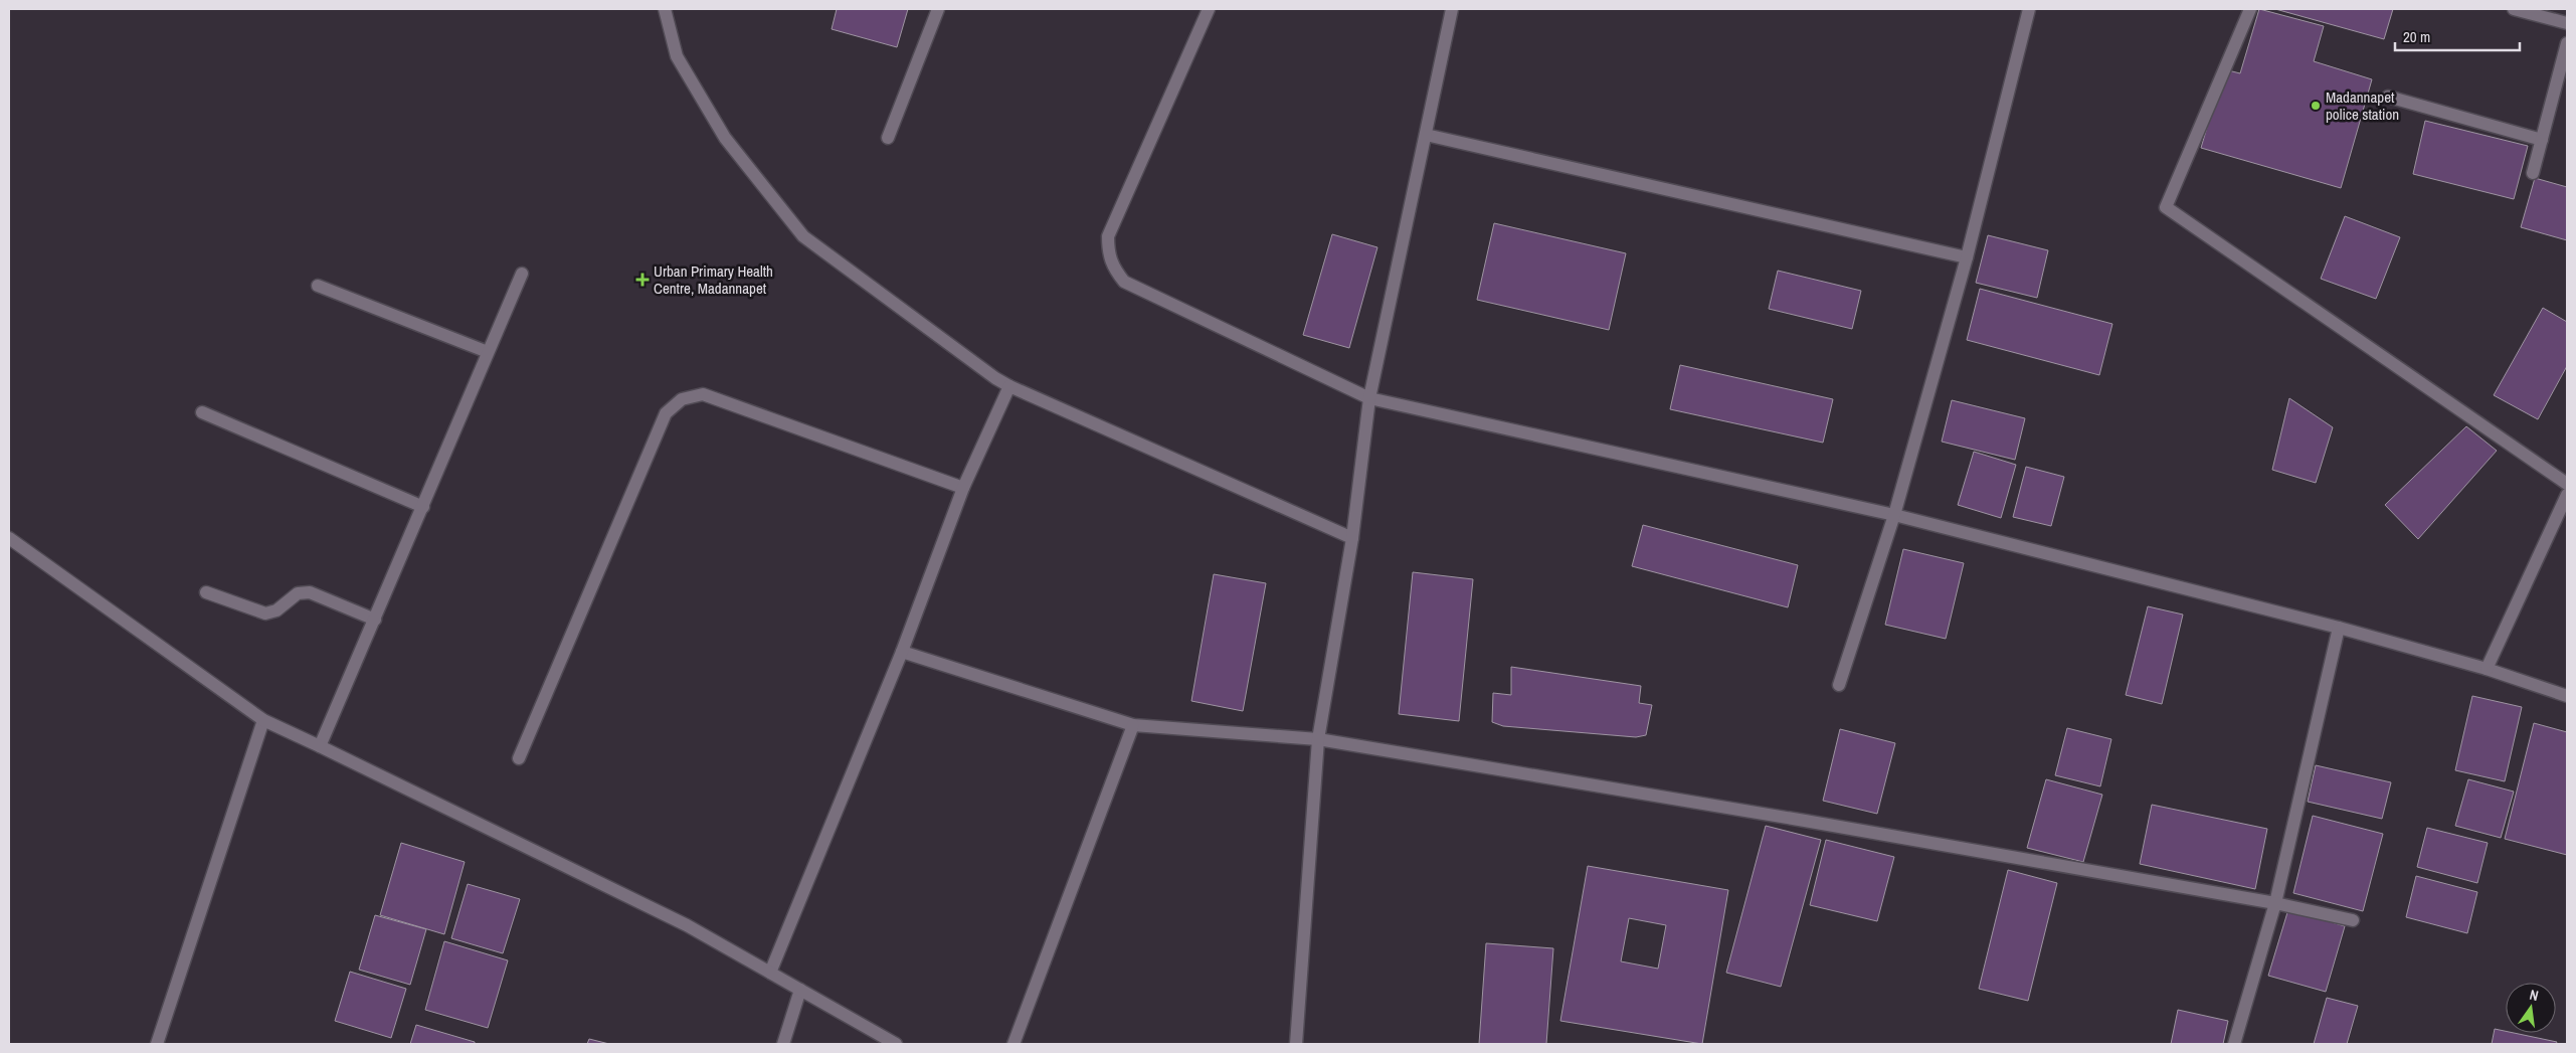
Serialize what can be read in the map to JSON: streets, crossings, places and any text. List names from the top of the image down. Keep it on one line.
{"places":{"other":["Madannapet police station"],"health":["Urban Primary Health Centre, Madannapet"]},"scale_bar":"20 m","north":"top"}
